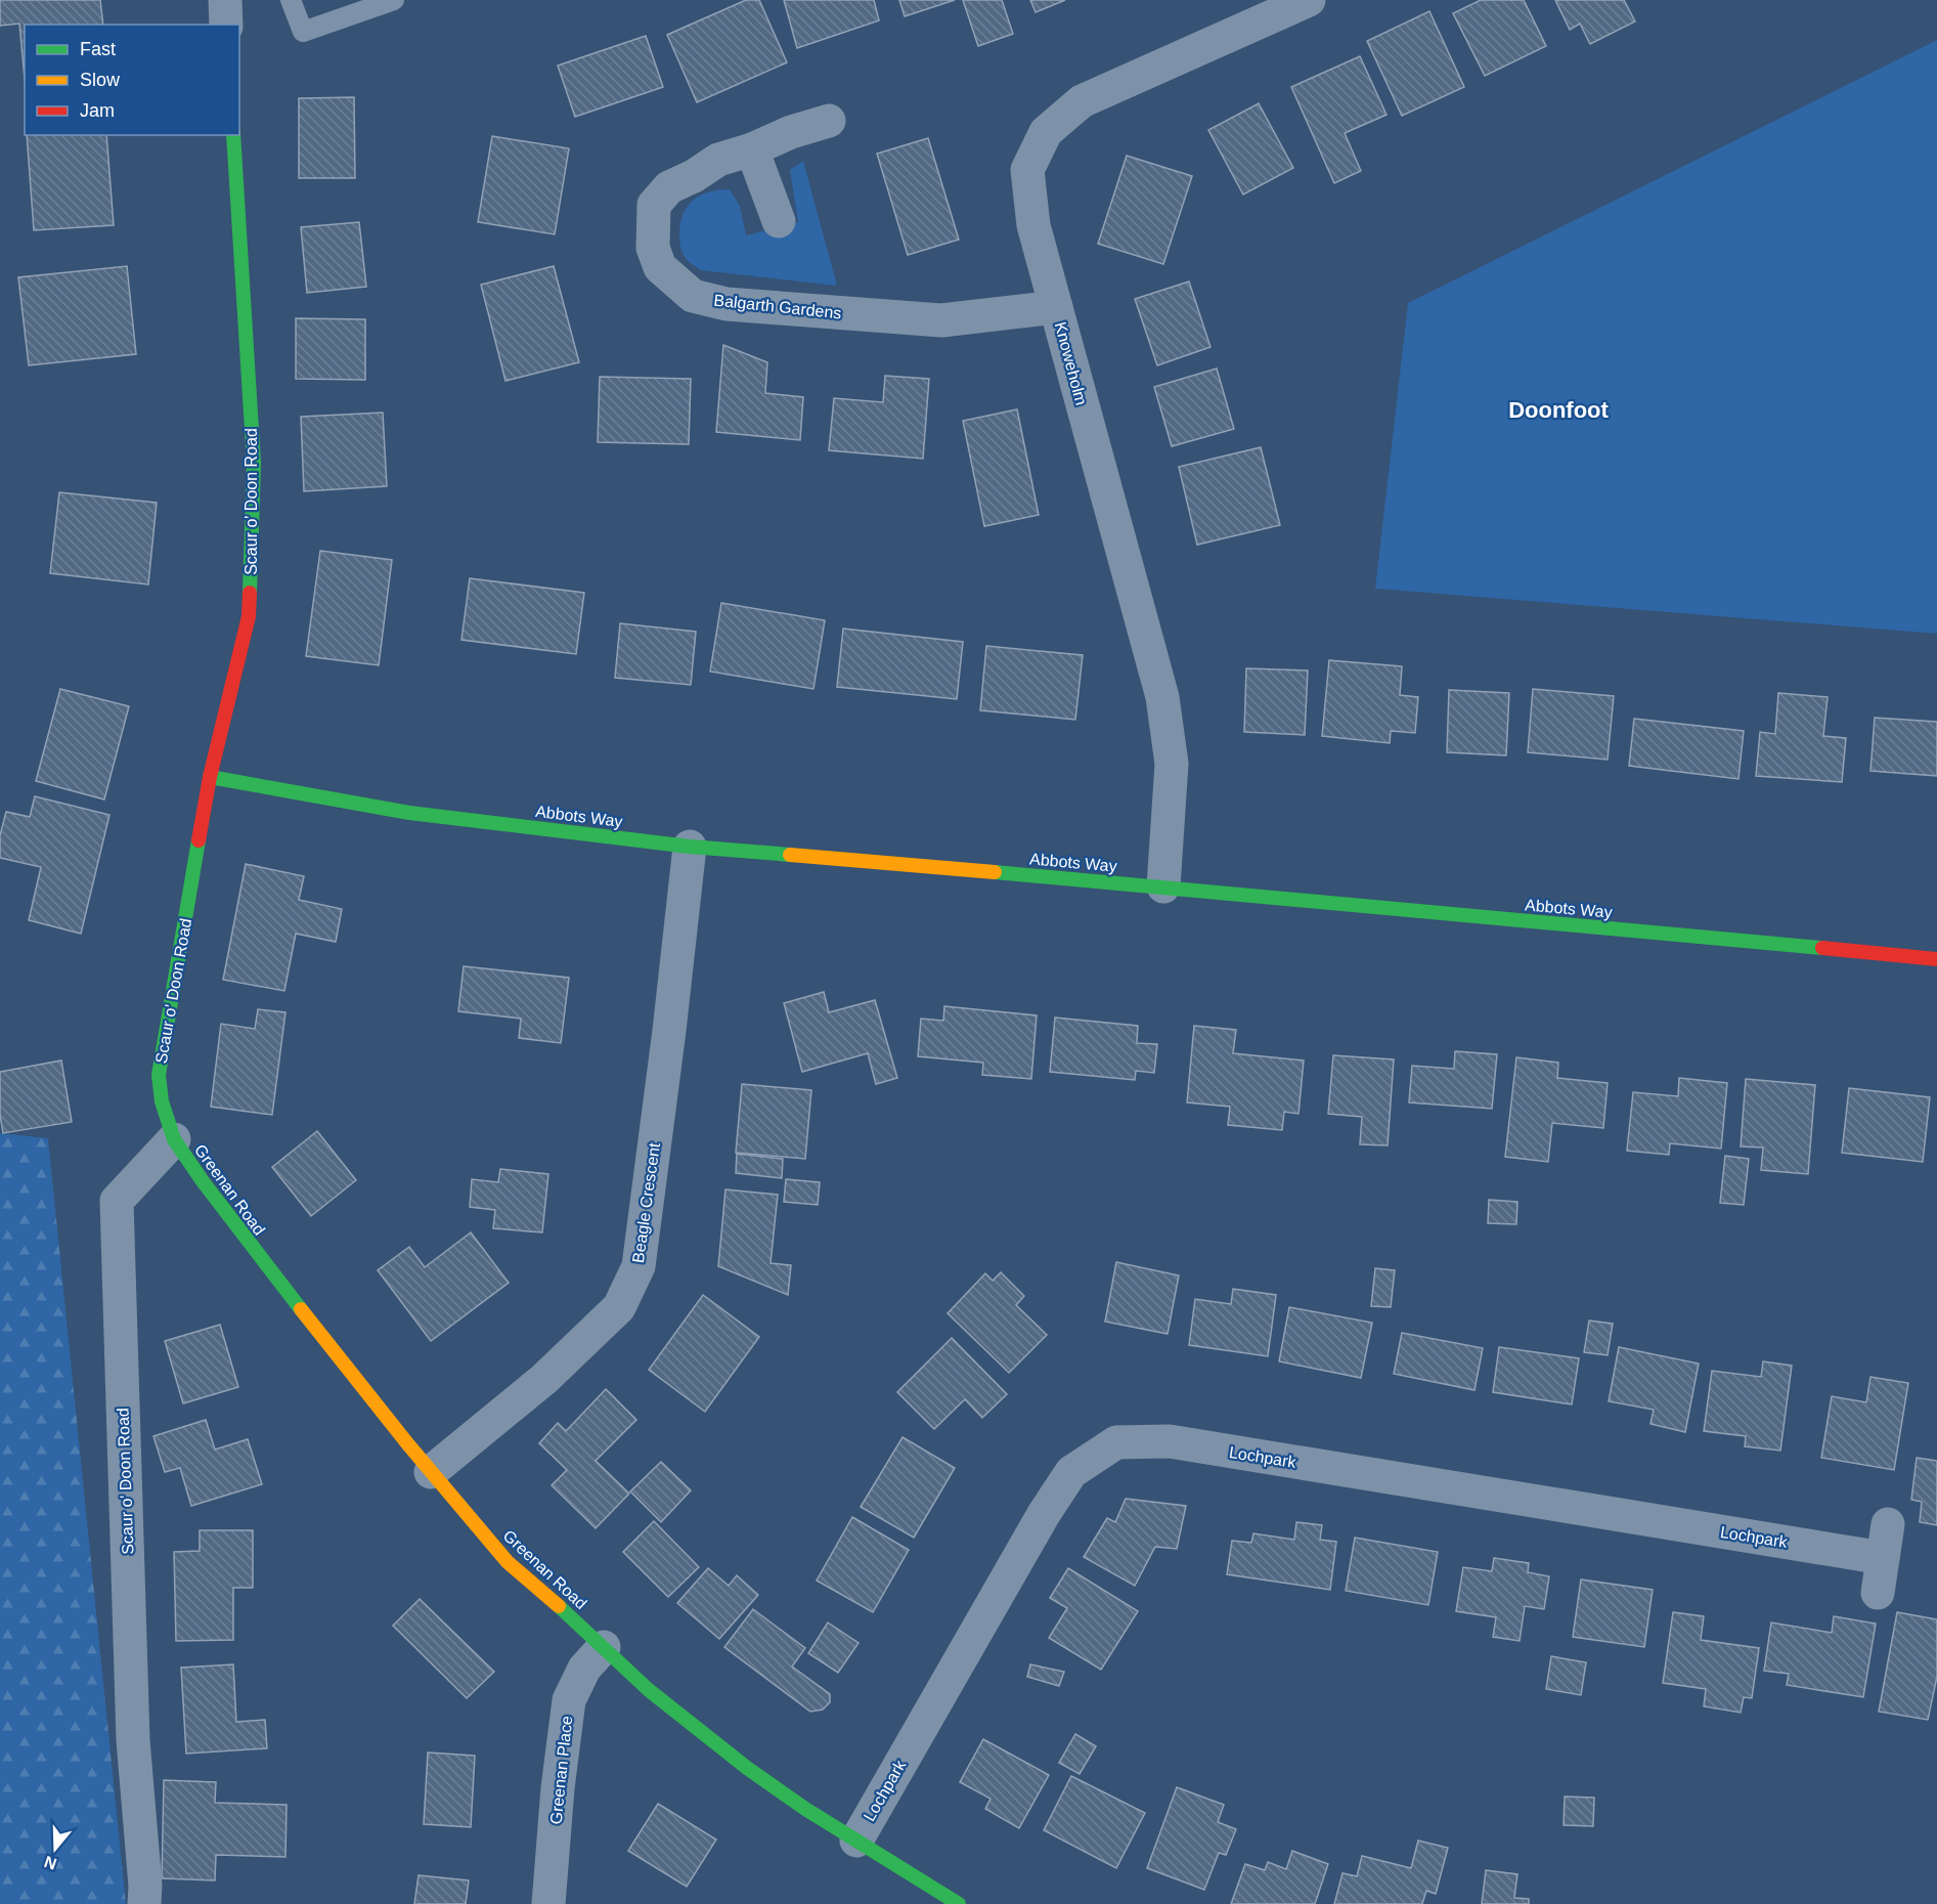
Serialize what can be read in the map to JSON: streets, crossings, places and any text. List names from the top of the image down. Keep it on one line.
{"streets":{"street":["Balgarth Gardens","Knoweholm","Scaur o' Doon Road","Abbots Way","Greenan Road","Beagle Crescent","Lochpark","Greenan Place"]},"crossings":[["Balgarth Gardens","Knoweholm"],["Knoweholm","Abbots Way"],["Scaur o' Doon Road","Abbots Way"],["Scaur o' Doon Road","Greenan Road"],["Abbots Way","Beagle Crescent"],["Greenan Road","Beagle Crescent"],["Greenan Road","Lochpark"],["Greenan Road","Greenan Place"]],"districts":["Doonfoot"],"legend":["Fast","Slow","Jam"],"north":"bottom"}
